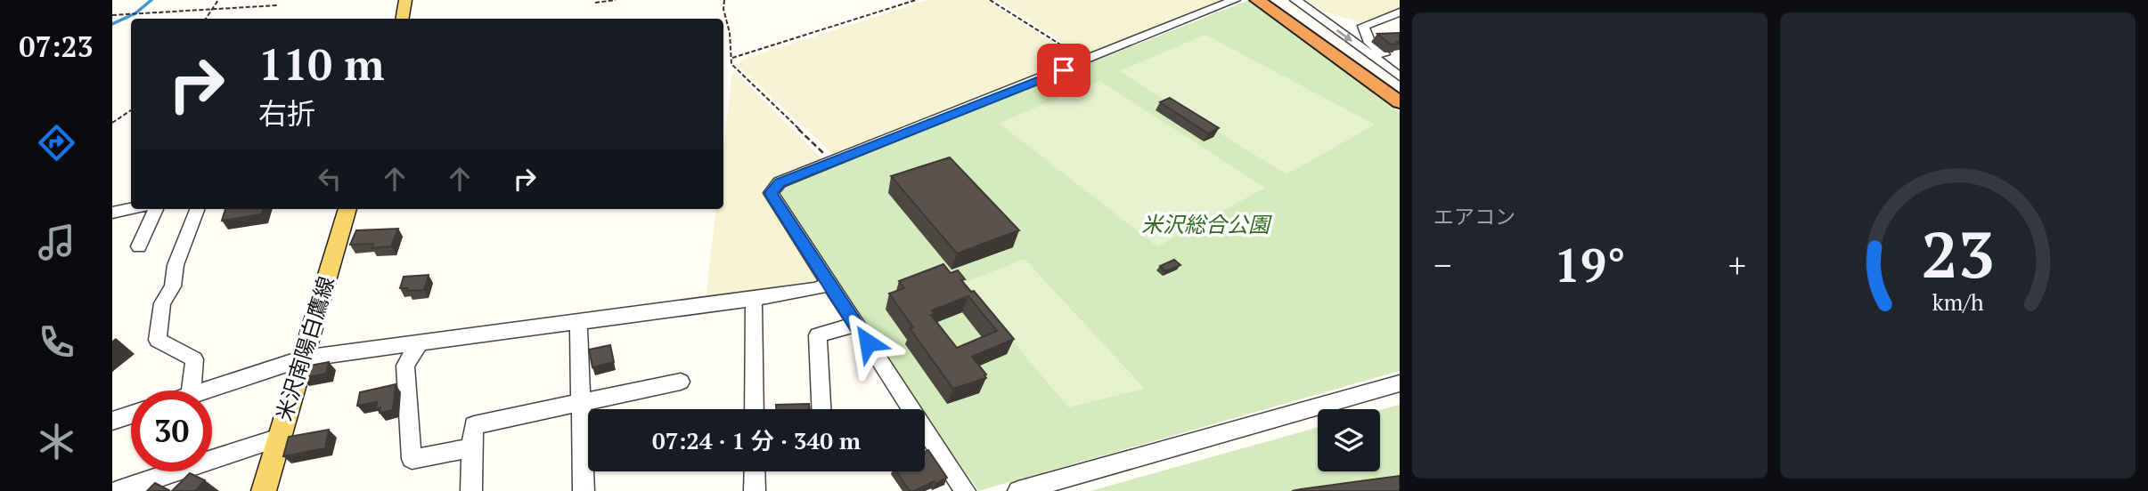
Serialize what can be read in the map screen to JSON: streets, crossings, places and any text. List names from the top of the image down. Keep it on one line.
{"streets":{"main road":["米沢南陽白鷹線"]},"parks":["米沢総合公園"],"page":{"tabs":"07:23","tile":"エアコン","turn":["110 m","右折"],"heat":["−","19°","+"],"limit":"30","trip":"07:24 · 1 分 · 340 m","gauge":["23","km/h"]}}
